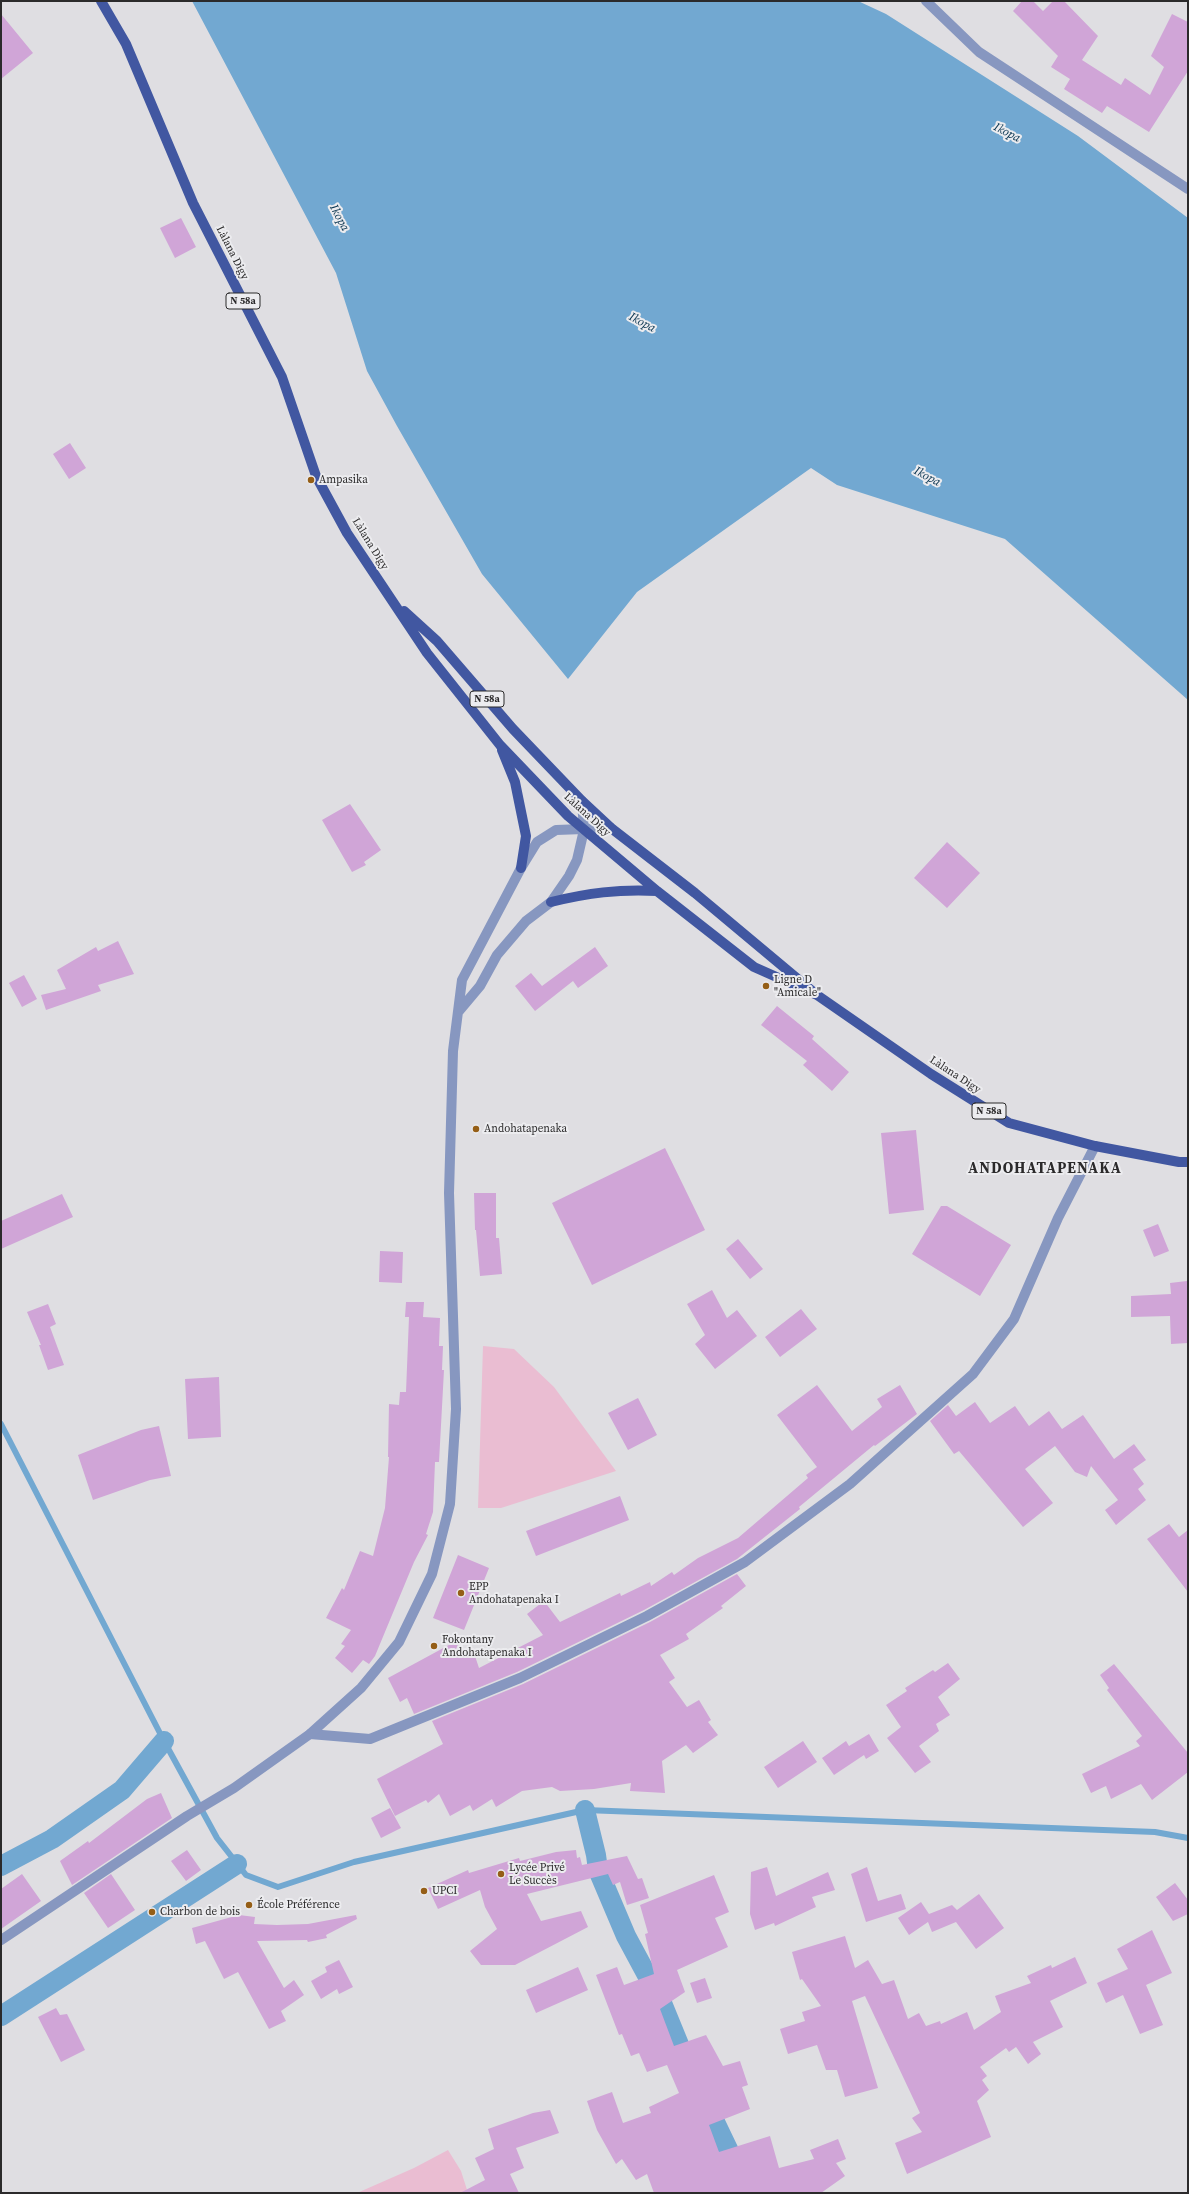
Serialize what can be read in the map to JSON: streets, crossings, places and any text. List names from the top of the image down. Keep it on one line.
{"streets":{"main road":["Làlana Digy","N 58a"]},"districts":["ANDOHATAPENAKA"],"water":["Ikopa"],"places":["Ampasika","Ligne D \"Amicale\"","Andohatapenaka","EPP Andohatapenaka I","Fokontany Andohatapenaka I","Lycée Privé Le Succès","UPCI","École Préférence","Charbon de bois"]}
